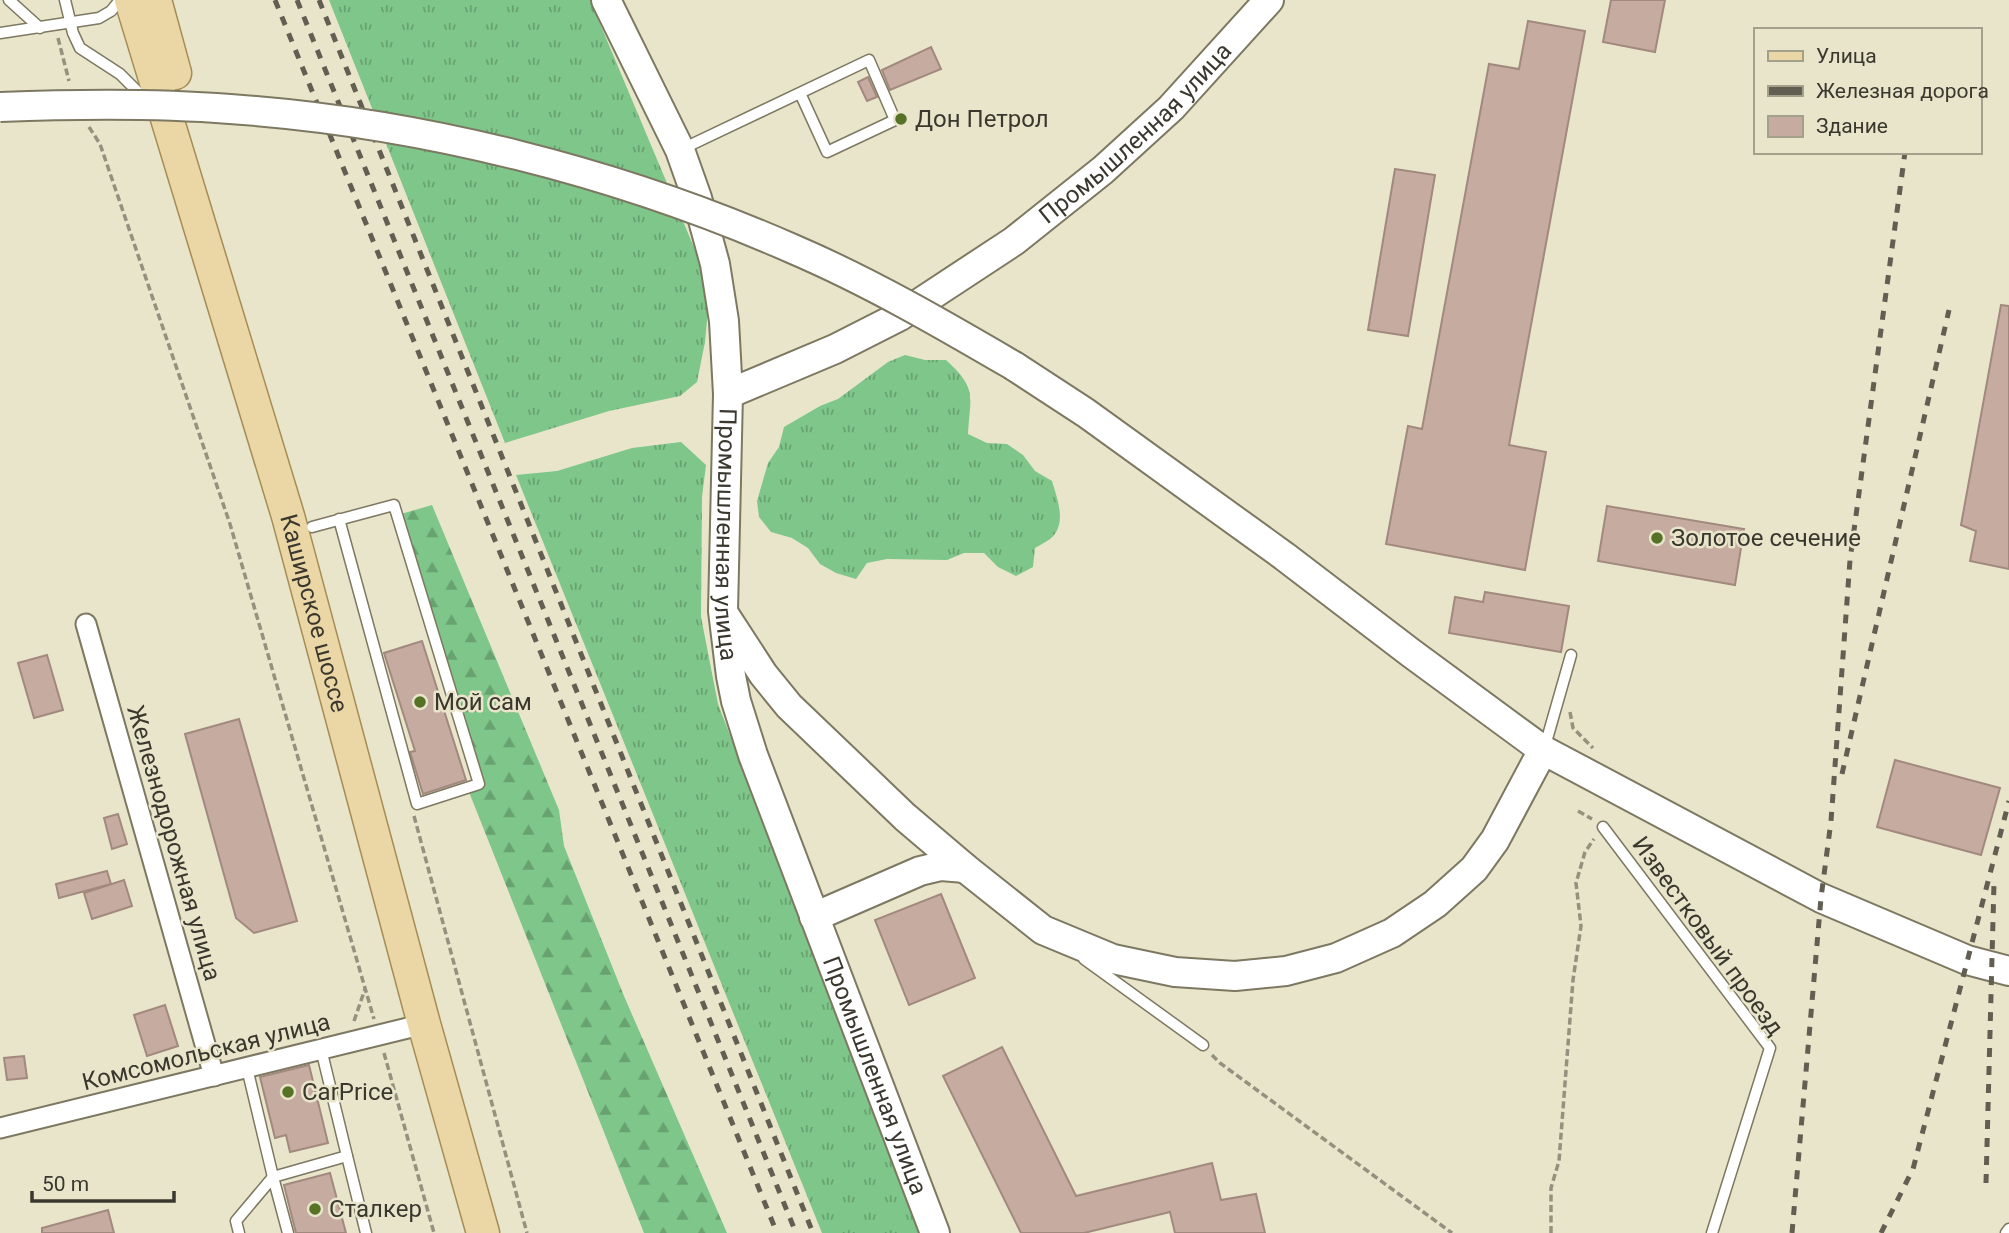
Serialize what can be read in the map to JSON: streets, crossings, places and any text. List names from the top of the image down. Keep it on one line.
{"streets":{"main road":["Каширское шоссе"],"street":["Промышленная улица","Железнодорожная улица","Комсомольская улица"],"lane":["Известковый проезд"]},"crossings":[["Каширское шоссе","Комсомольская улица"],["Железнодорожная улица","Комсомольская улица"]],"places":["Дон Петрол","Золотое сечение","Мой сам","CarPrice","Сталкер"],"legend":["Улица","Железная дорога","Здание"],"scale_bar":"50 m"}
